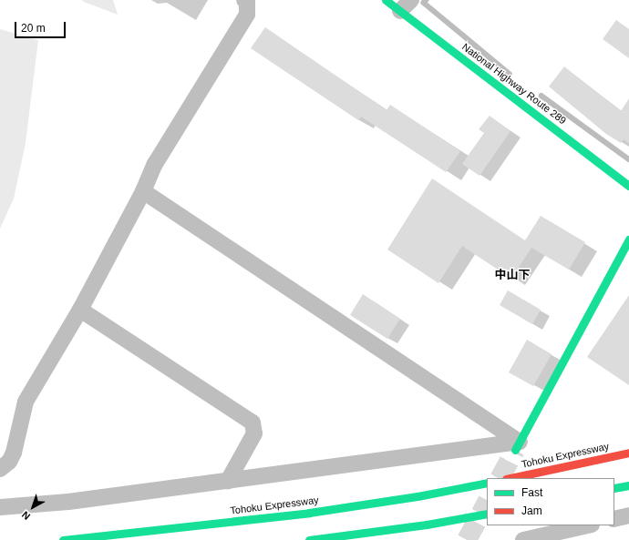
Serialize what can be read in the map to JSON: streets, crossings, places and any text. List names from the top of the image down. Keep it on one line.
{"streets":{"main road":["National Highway Route 289","Tohoku Expressway"]},"districts":["中山下"],"legend":["Fast","Jam"],"scale_bar":"20 m","north":"bottom left"}
